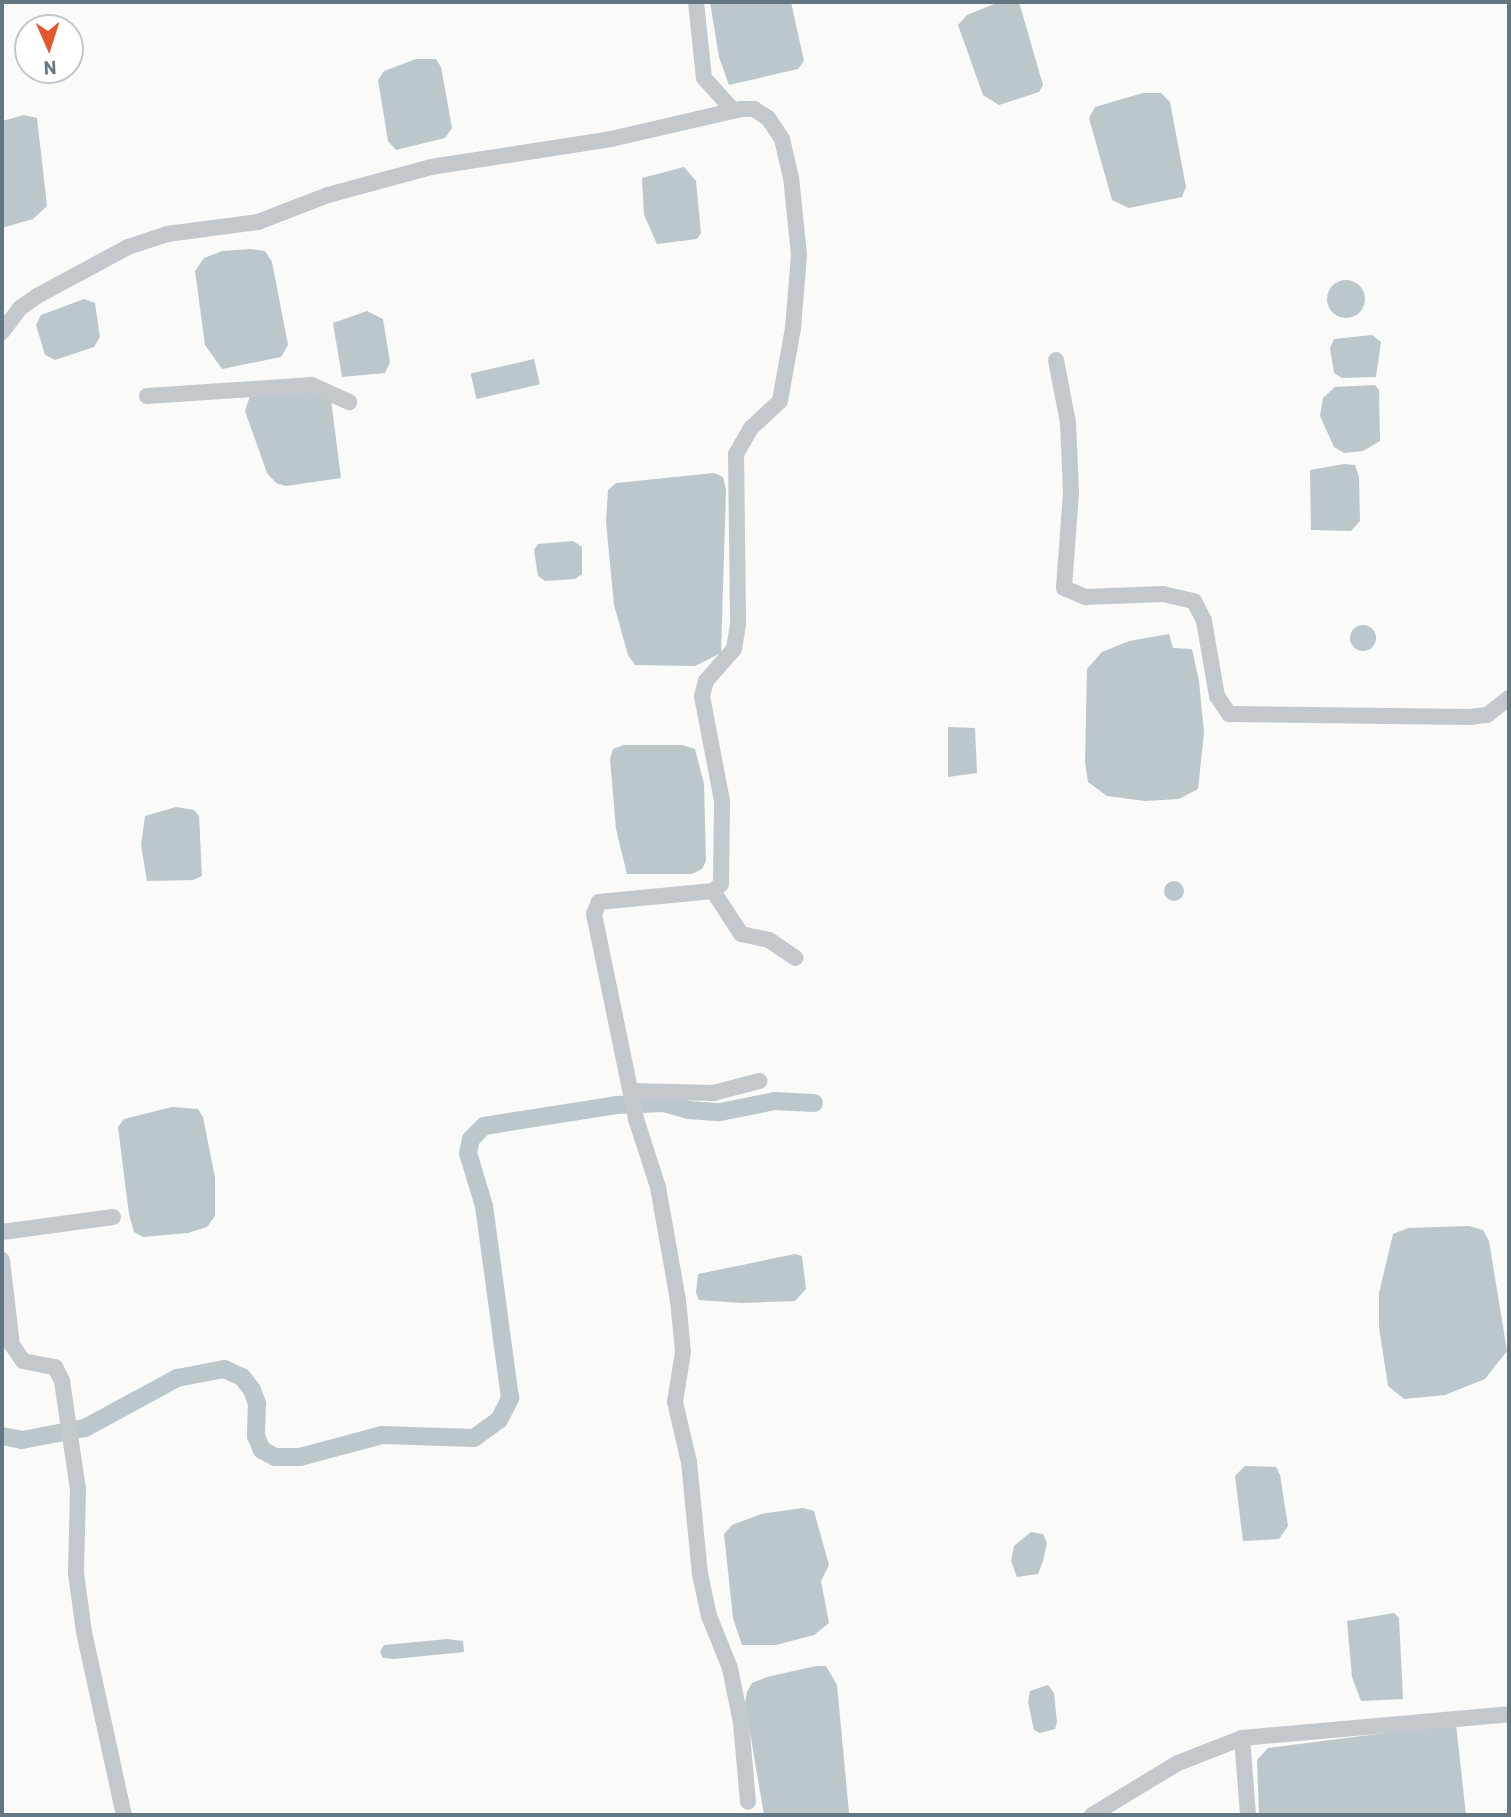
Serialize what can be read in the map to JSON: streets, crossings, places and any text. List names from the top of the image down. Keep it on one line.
{"north":"bottom"}
